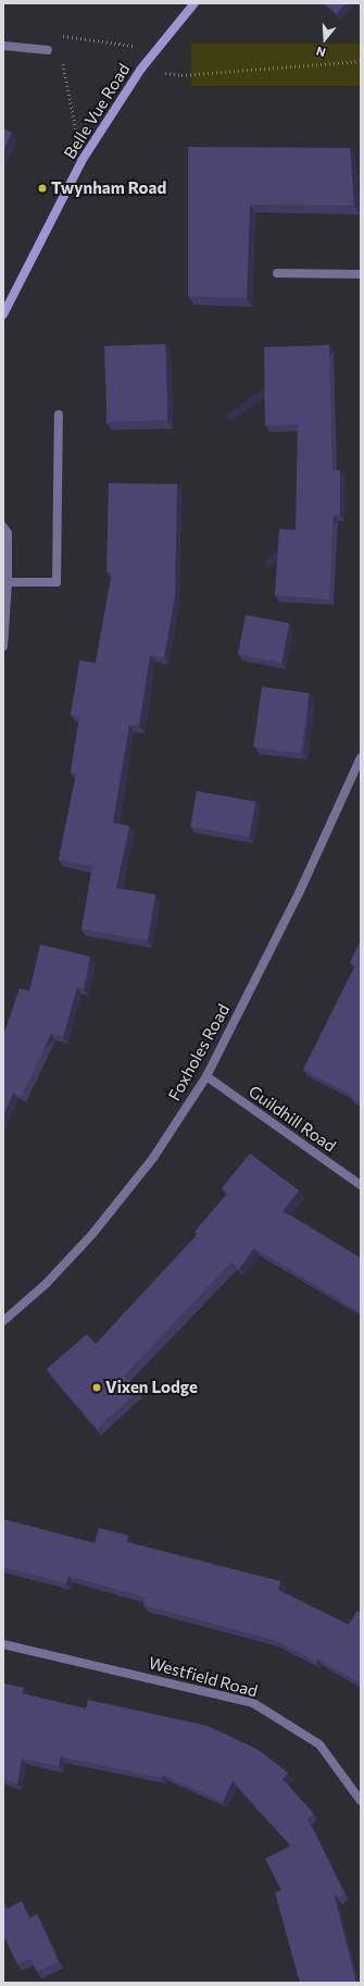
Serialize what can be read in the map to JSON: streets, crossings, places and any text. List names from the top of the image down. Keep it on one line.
{"streets":{"main road":["Belle Vue Road"],"street":["Foxholes Road","Guildhill Road","Westfield Road"]},"crossings":[["Foxholes Road","Guildhill Road"]],"places":["Twynham Road","Vixen Lodge"],"north":"bottom"}
